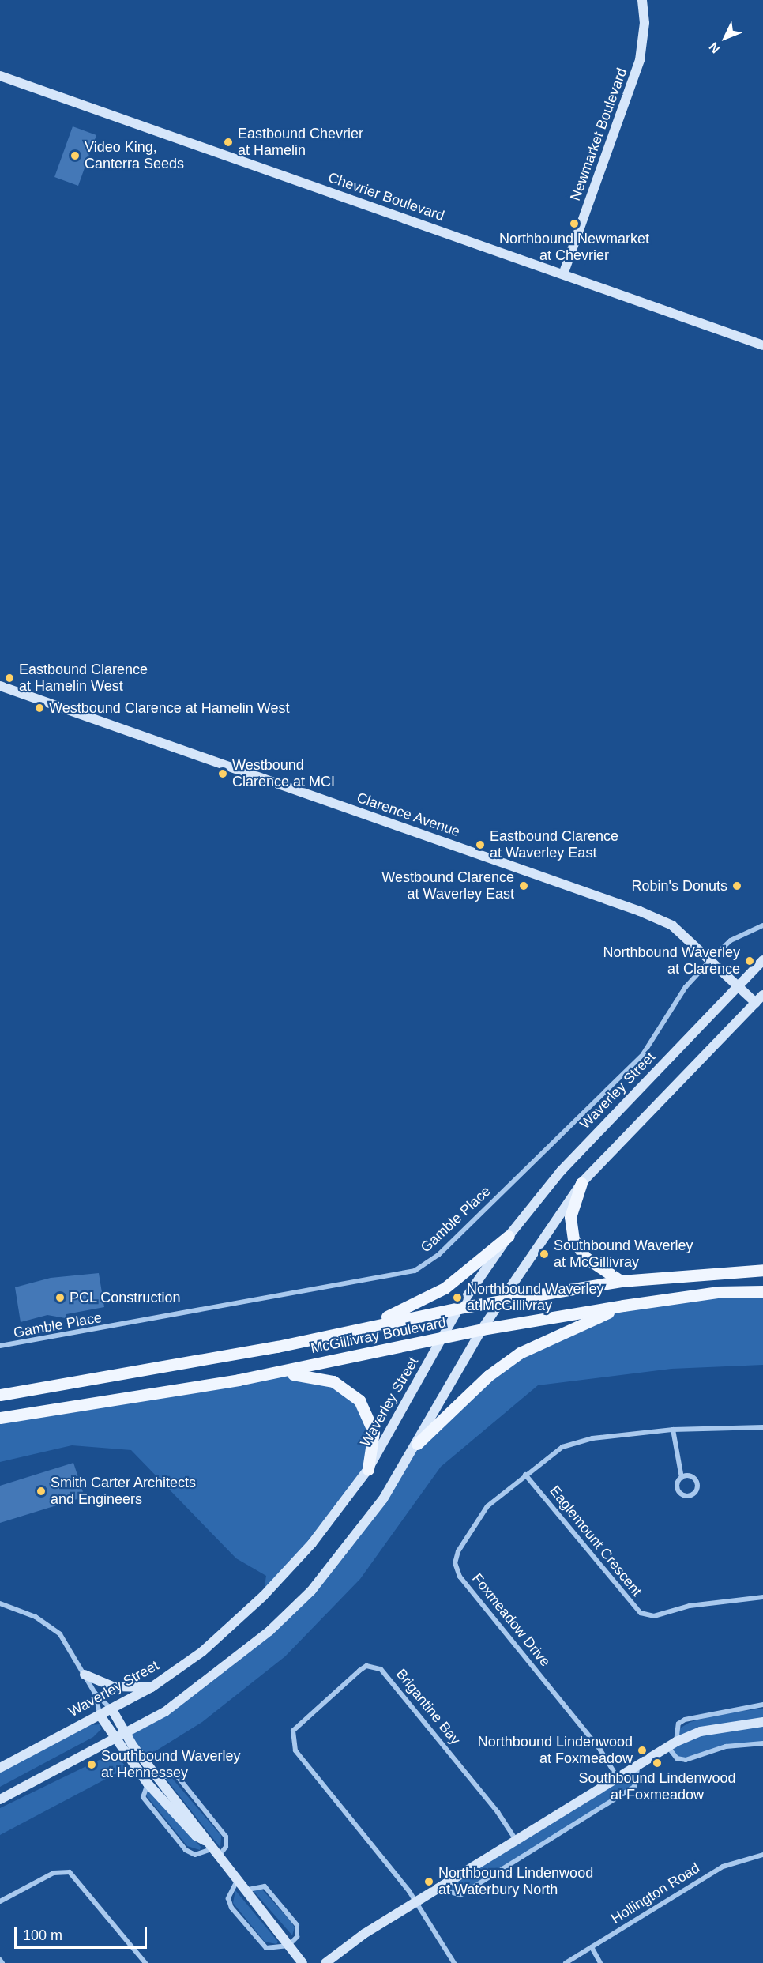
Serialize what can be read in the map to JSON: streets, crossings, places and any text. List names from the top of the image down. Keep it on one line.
{"streets":{"main road":["McGillivray Boulevard"],"street":["Newmarket Boulevard","Chevrier Boulevard","Clarence Avenue","Waverley Street","Gamble Place","Eaglemount Crescent","Foxmeadow Drive","Brigantine Bay","Hollington Road"]},"crossings":[["Newmarket Boulevard","Chevrier Boulevard"],["Clarence Avenue","Waverley Street"],["Clarence Avenue","Gamble Place"],["Waverley Street","McGillivray Boulevard"],["Eaglemount Crescent","Foxmeadow Drive"]],"places":["Eastbound Chevrier at Hamelin","Video King, Canterra Seeds","Northbound Newmarket at Chevrier","Eastbound Clarence at Hamelin West","Westbound Clarence at Hamelin West","Westbound Clarence at MCI","Eastbound Clarence at Waverley East","Westbound Clarence at Waverley East","Robin's Donuts","Northbound Waverley at Clarence","Southbound Waverley at McGillivray","PCL Construction","Northbound Waverley at McGillivray","Smith Carter Architects and Engineers","Northbound Lindenwood at Foxmeadow","Southbound Lindenwood at Foxmeadow","Southbound Waverley at Hennessey","Northbound Lindenwood at Waterbury North"],"scale_bar":"100 m","north":"bottom left"}
